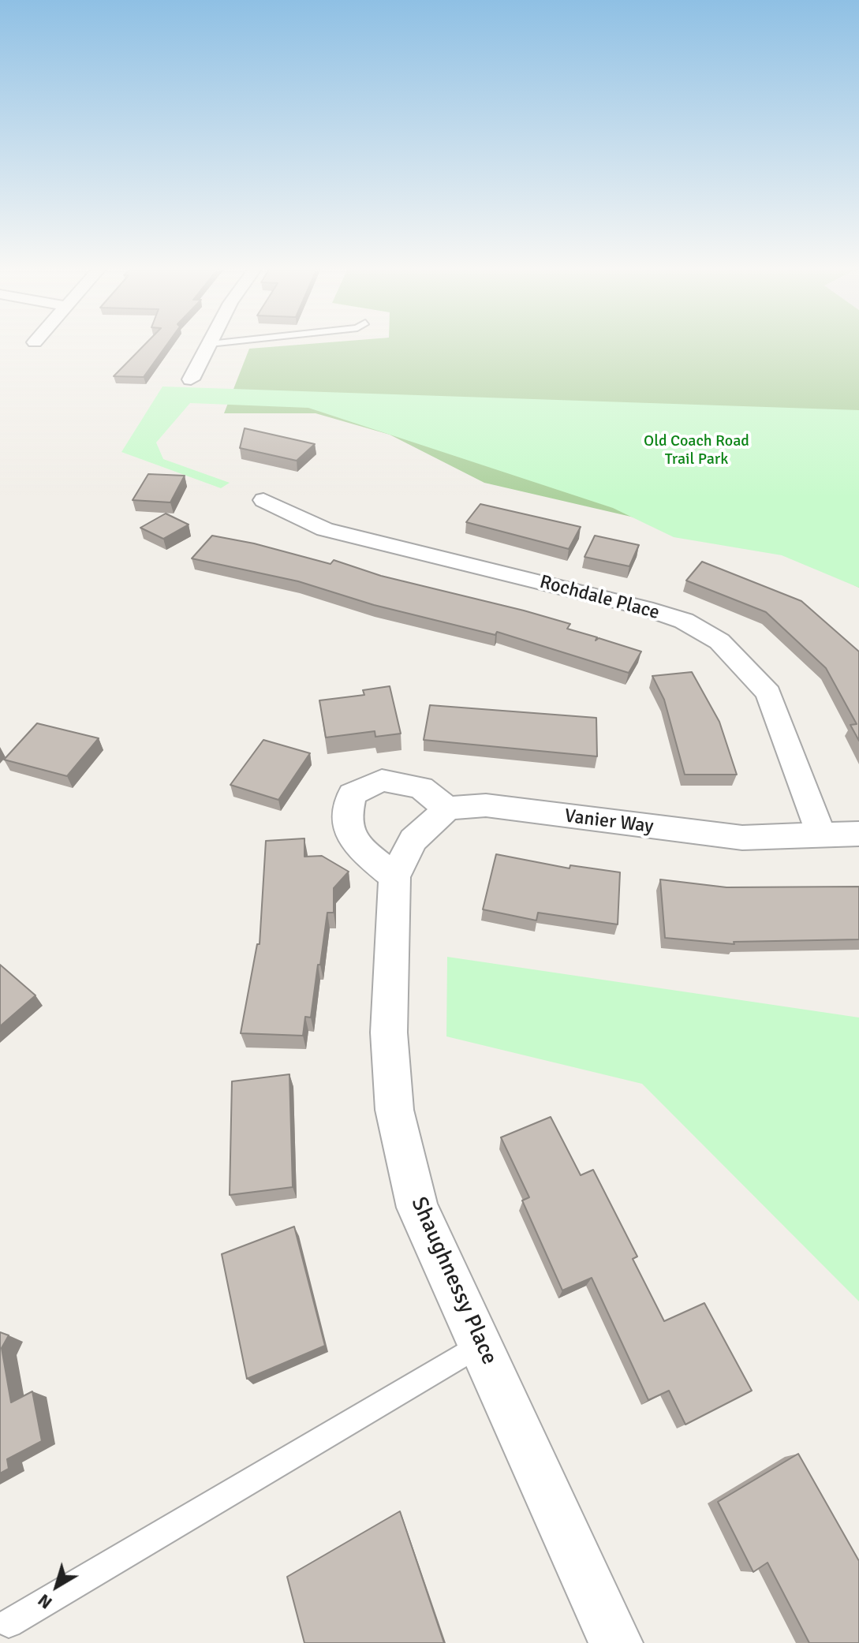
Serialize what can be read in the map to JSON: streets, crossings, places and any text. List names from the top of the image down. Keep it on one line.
{"streets":{"street":["Rochdale Place","Vanier Way","Shaughnessy Place"]},"crossings":[["Rochdale Place","Vanier Way"]],"parks":["Old Coach Road Trail Park"],"north":"bottom left"}
